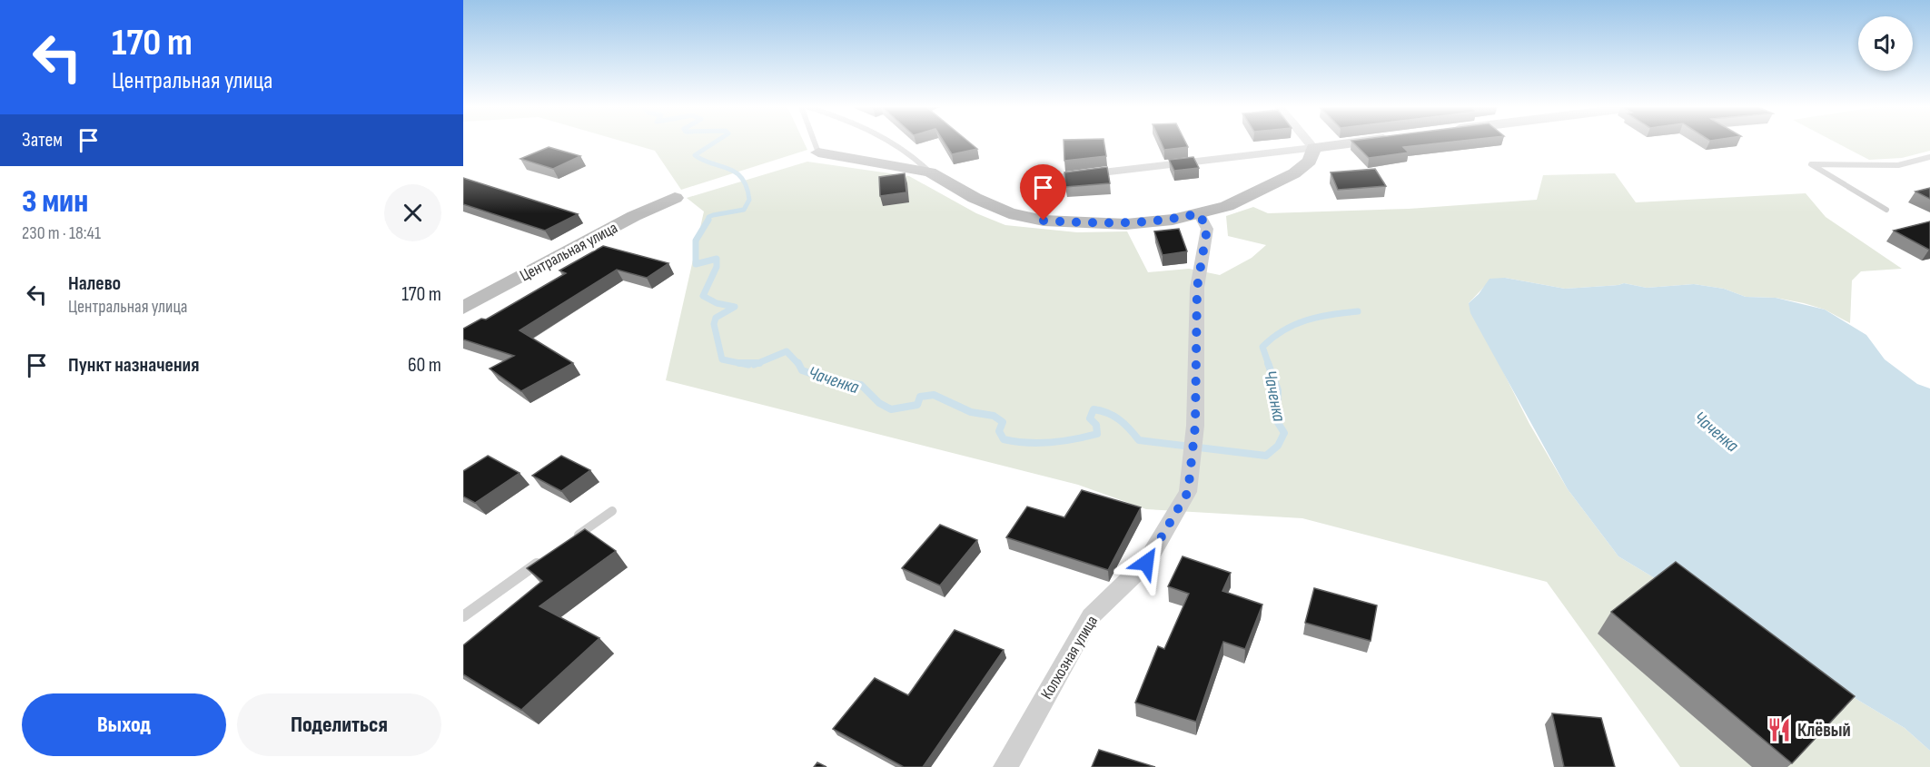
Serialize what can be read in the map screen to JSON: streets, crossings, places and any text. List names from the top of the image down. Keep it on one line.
{"streets":{"street":["Центральная улица","Колхозная улица"]},"water":["Чаченка"],"places":{"restaurant":["Клёвый"]},"page":{"turn":["170 m","Центральная улица"],"then":"Затем","heading":["3 мин","230 m · 18:41"],"list":[{"name":"Налево","note":"Центральная улица","value":"170 m"},{"name":"Пункт назначения","value":"60 m"}],"buttons":["Выход","Поделиться"]}}
